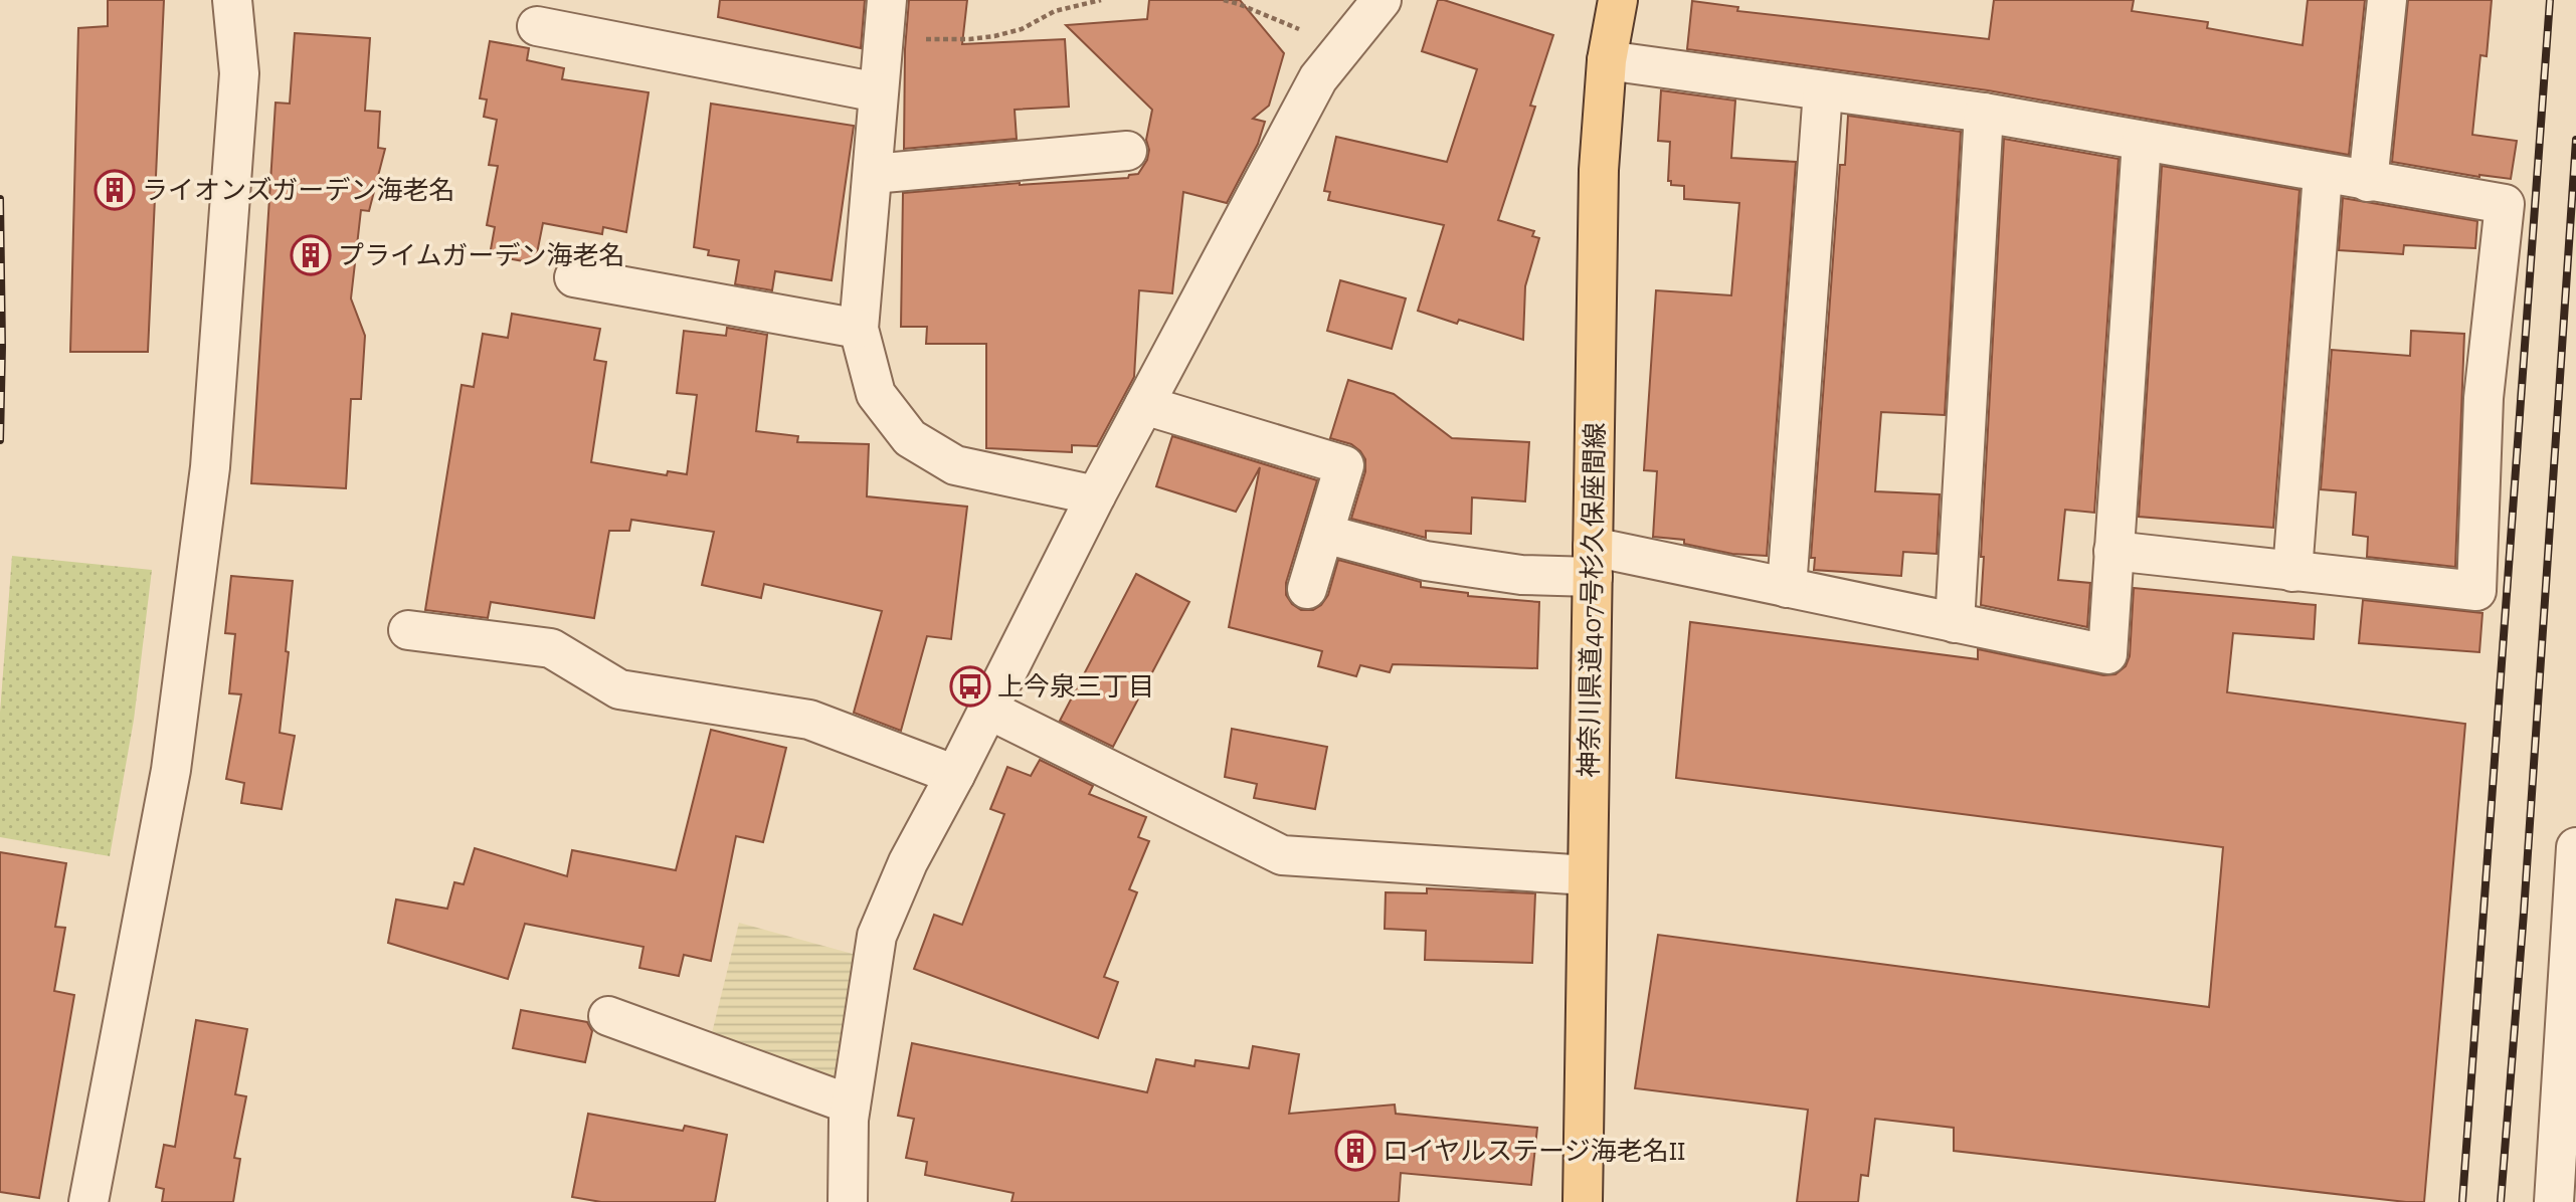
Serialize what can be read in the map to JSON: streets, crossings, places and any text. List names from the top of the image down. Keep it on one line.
{"streets":{"main road":["神奈川県道407号杉久保座間線"]},"places":{"building":["ライオンズガーデン海老名","プライムガーデン海老名","ロイヤルステージ海老名II"],"bus stop":["上今泉三丁目"]}}
